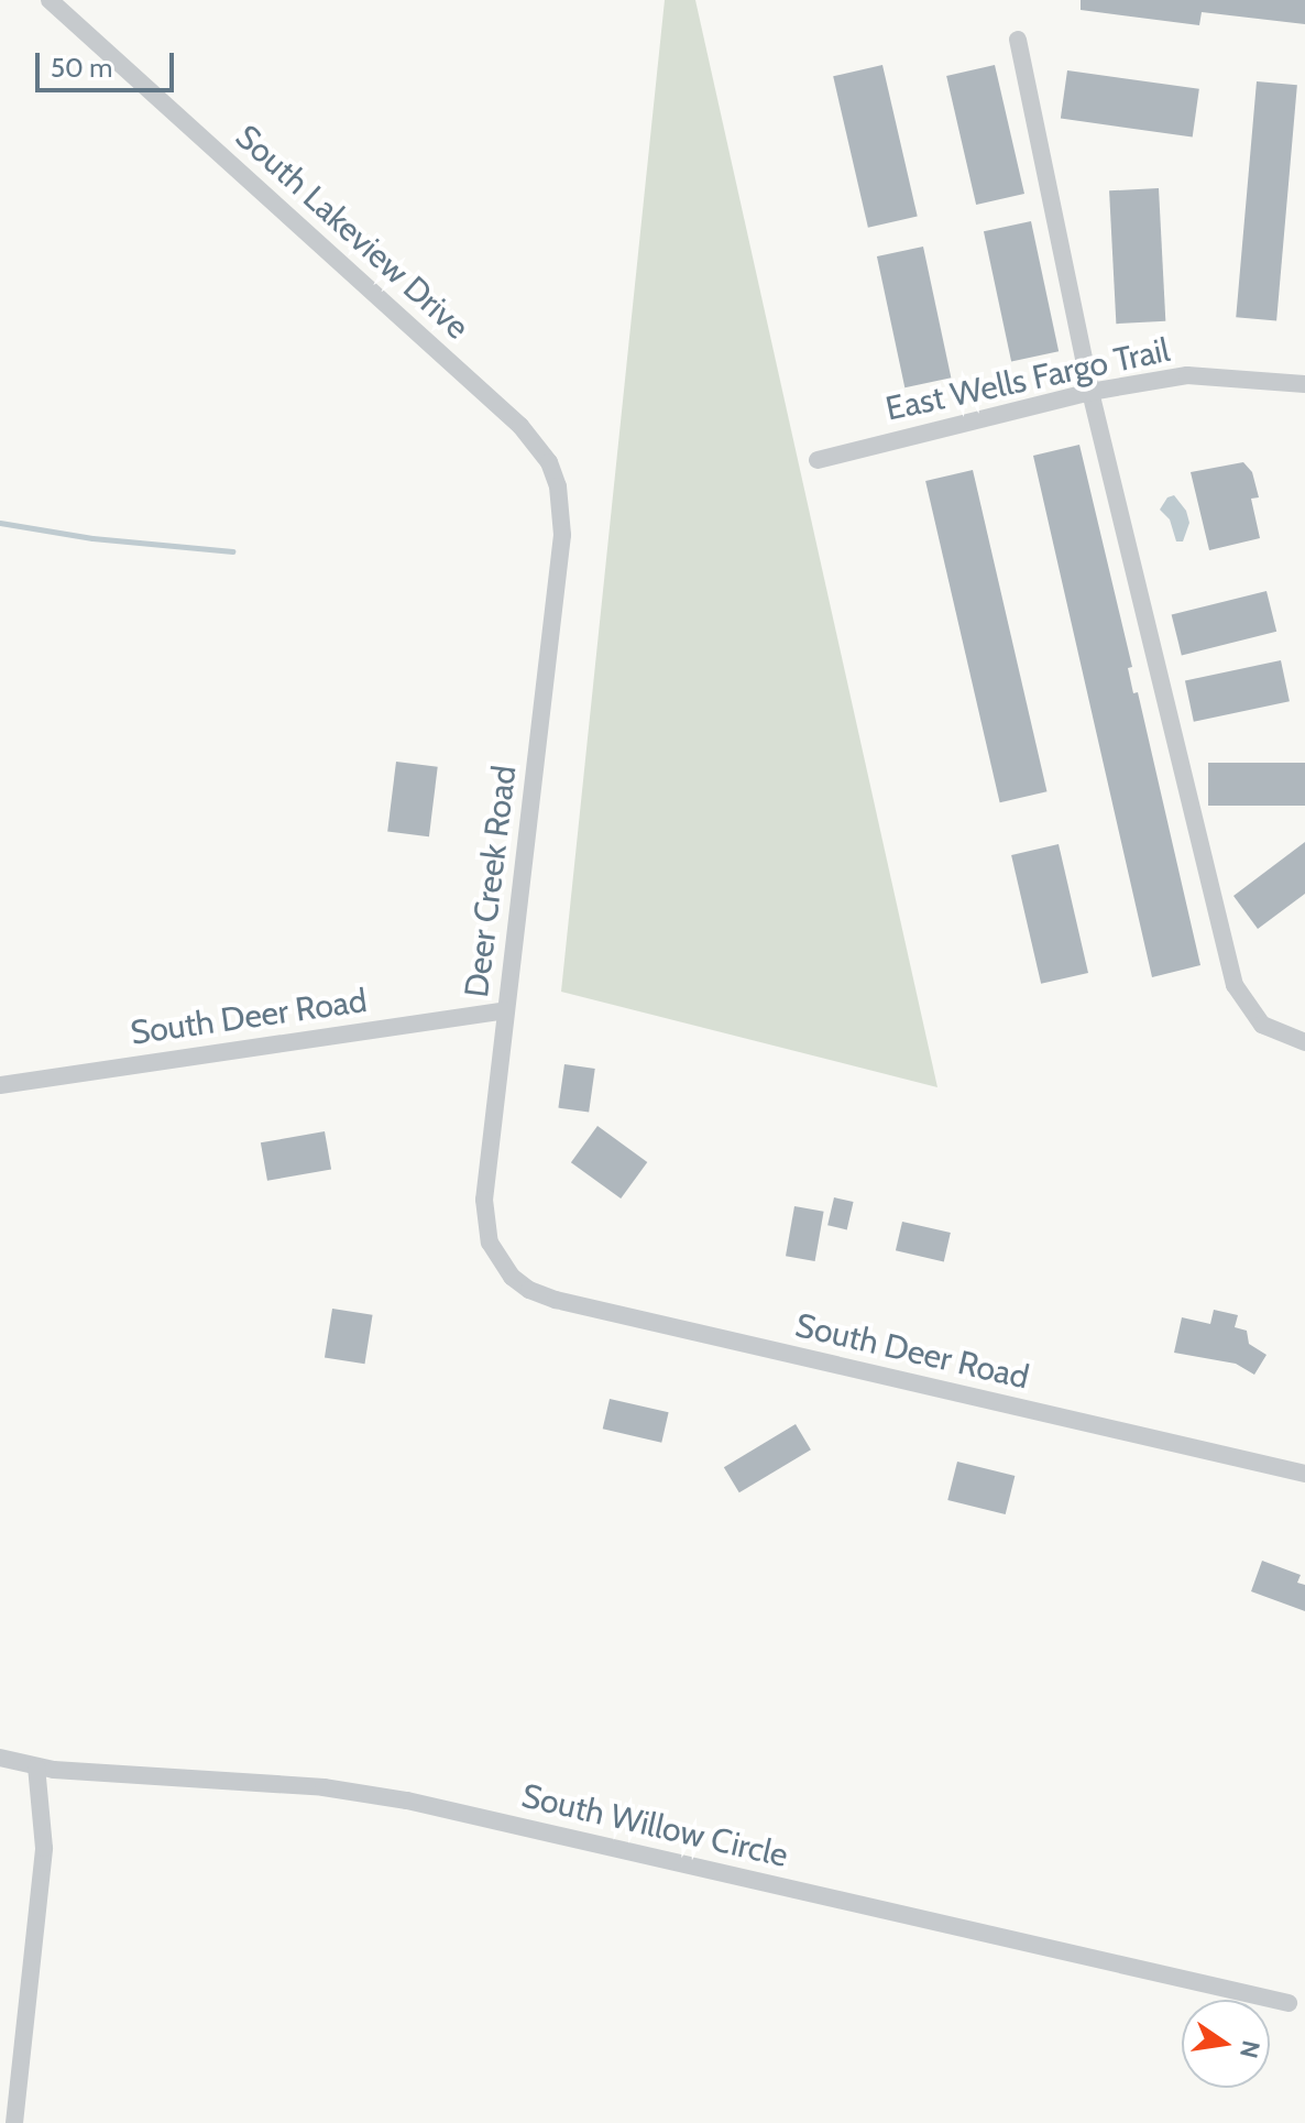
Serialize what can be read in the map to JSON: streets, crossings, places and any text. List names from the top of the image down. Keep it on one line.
{"streets":{"street":["South Lakeview Drive","East Wells Fargo Trail","Deer Creek Road","South Deer Road","South Willow Circle"]},"crossings":[["South Lakeview Drive","Deer Creek Road"],["Deer Creek Road","South Deer Road"]],"scale_bar":"50 m","north":"right"}
